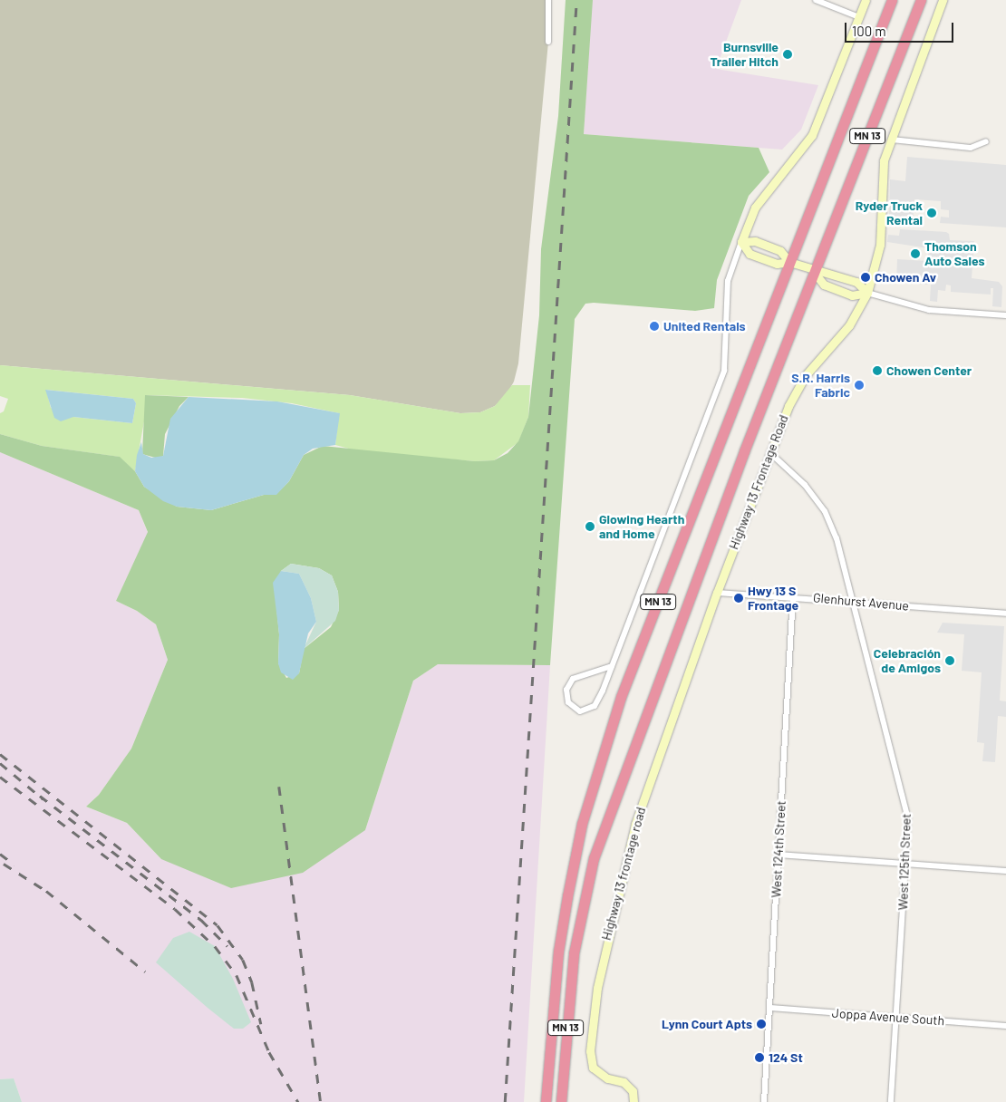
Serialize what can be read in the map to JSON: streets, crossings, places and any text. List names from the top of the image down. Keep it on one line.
{"streets":{"highway":["MN 13"],"street":["Highway 13 Frontage Road","Glenhurst Avenue","West 124th Street","West 125th Street","Highway 13 frontage road","Joppa Avenue South"]},"crossings":[["Highway 13 Frontage Road","Glenhurst Avenue"],["Highway 13 Frontage Road","West 125th Street"],["Highway 13 Frontage Road","Highway 13 frontage road"],["Glenhurst Avenue","West 124th Street"],["Glenhurst Avenue","West 125th Street"],["Glenhurst Avenue","Highway 13 frontage road"],["West 124th Street","Joppa Avenue South"],["West 125th Street","Joppa Avenue South"]],"places":["Burnsville Trailer Hitch","Ryder Truck Rental","Thomson Auto Sales","Chowen Av","United Rentals","Chowen Center","S.R. Harris Fabric","Glowing Hearth and Home","Hwy 13 S Frontage","Celebración de Amigos","Lynn Court Apts","124 St"],"scale_bar":"100 m"}
